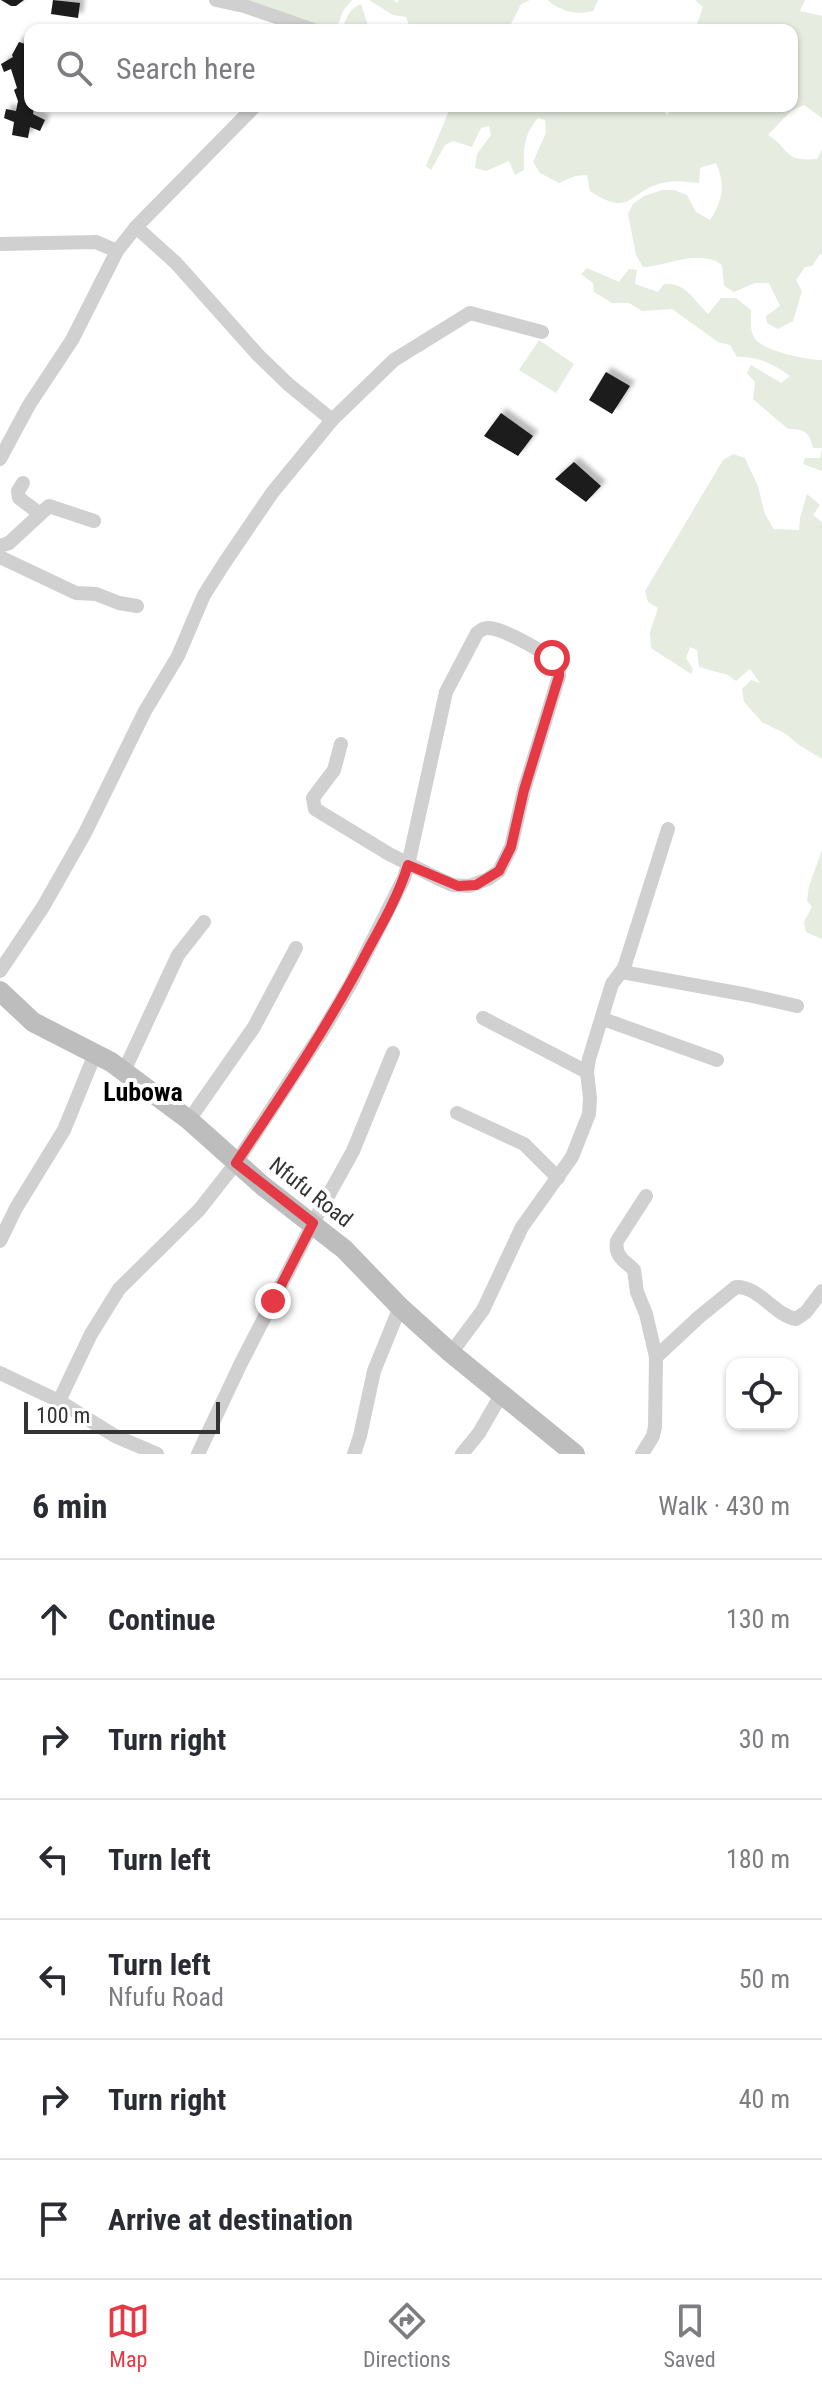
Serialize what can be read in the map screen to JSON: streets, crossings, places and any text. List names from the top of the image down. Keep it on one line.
{"streets":{"street":["Nfufu Road"]},"districts":["Lubowa"],"scale_bar":"100 m","page":{"search":"Search here","scale":"100 m","heading":["6 min","Walk · 430 m"],"list":[["Continue","130 m"],["Turn right","30 m"],["Turn left","180 m"],["Turn left","Nfufu Road","50 m"],["Turn right","40 m"],"Arrive at destination"],"nav":["Map","Directions","Saved"]}}
